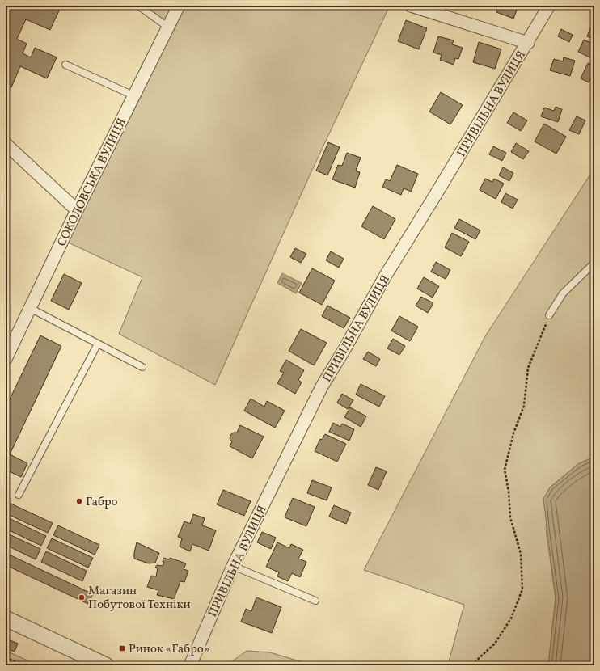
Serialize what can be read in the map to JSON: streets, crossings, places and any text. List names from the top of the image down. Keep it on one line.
{"streets":{"street":["ПРИВІЛЬНА ВУЛИЦЯ","СОКОЛОВСЬКА ВУЛИЦЯ"]},"places":{"other":["Габро","Магазин Побутової Техніки"],"transit":["Ринок «Габро»"]}}
